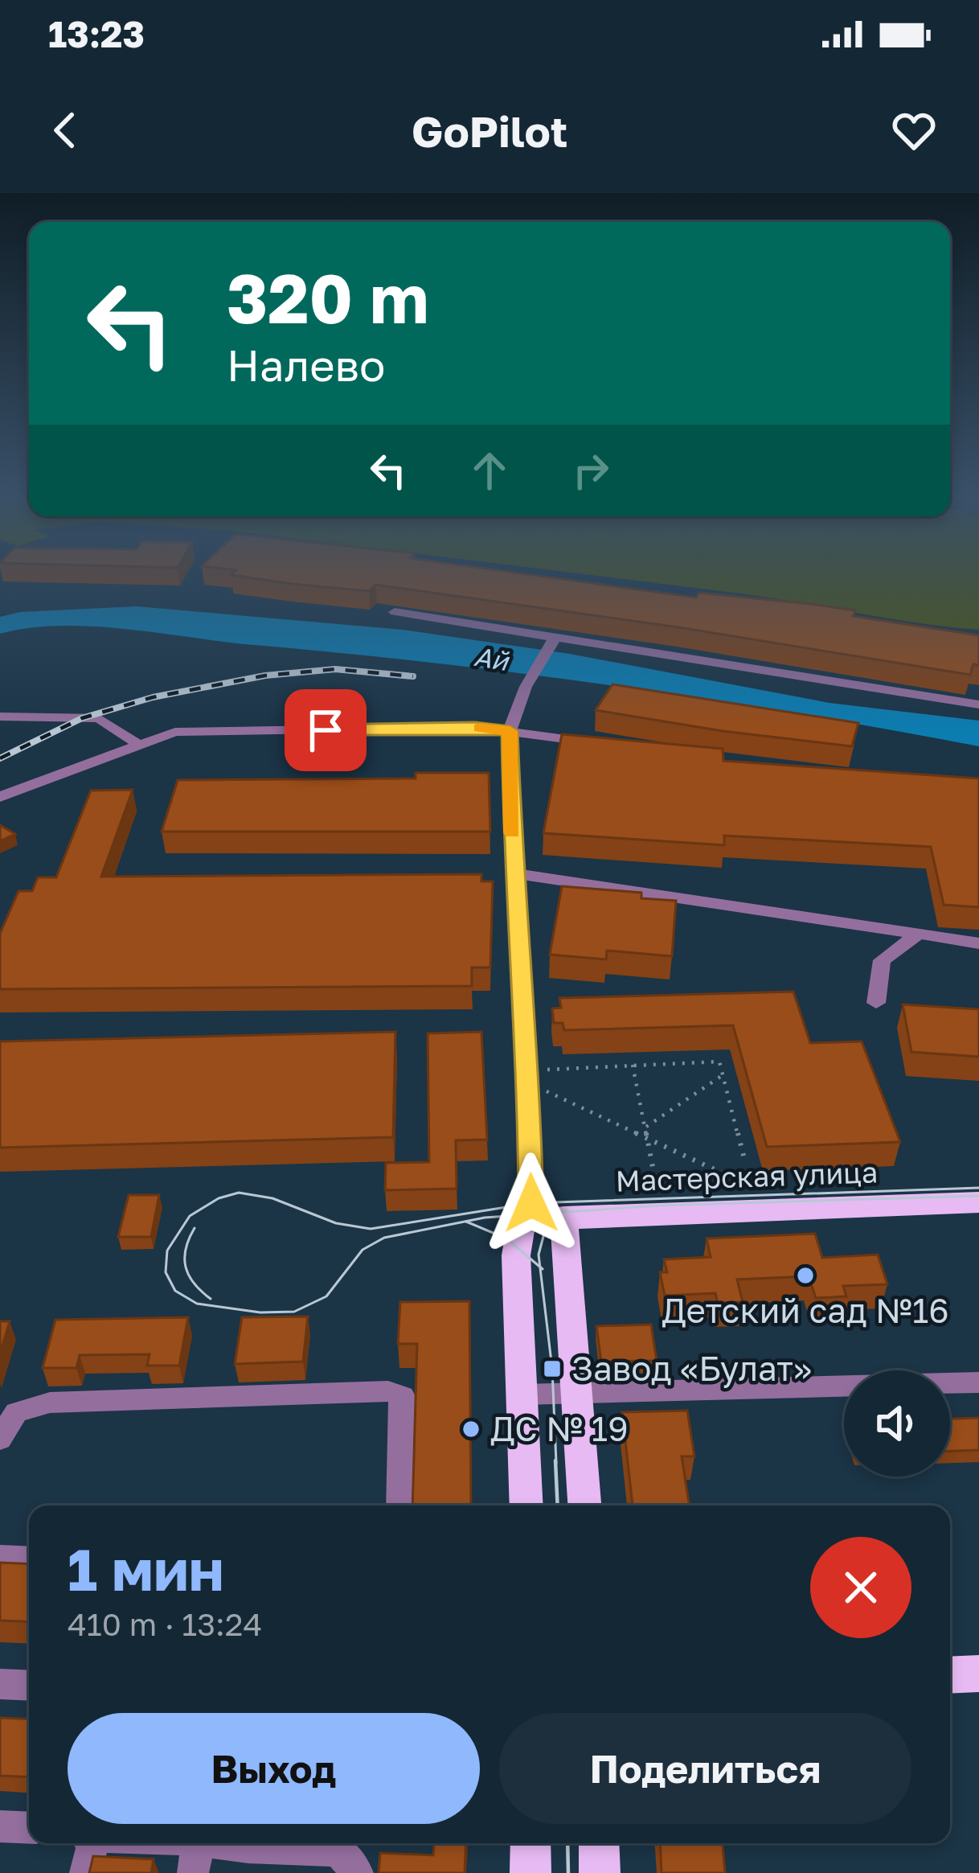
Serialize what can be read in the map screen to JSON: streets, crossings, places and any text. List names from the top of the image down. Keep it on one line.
{"streets":{"main road":["Мастерская улица"]},"water":["Ай"],"places":{"other":["Детский сад №16","ДС № 19"],"transit":["Завод «Булат»"]},"page":{"status":"13:23","header":"GoPilot","turn":["320 m","Налево"],"heading":["1 мин","410 m · 13:24"],"buttons":["Выход","Поделиться"]}}
